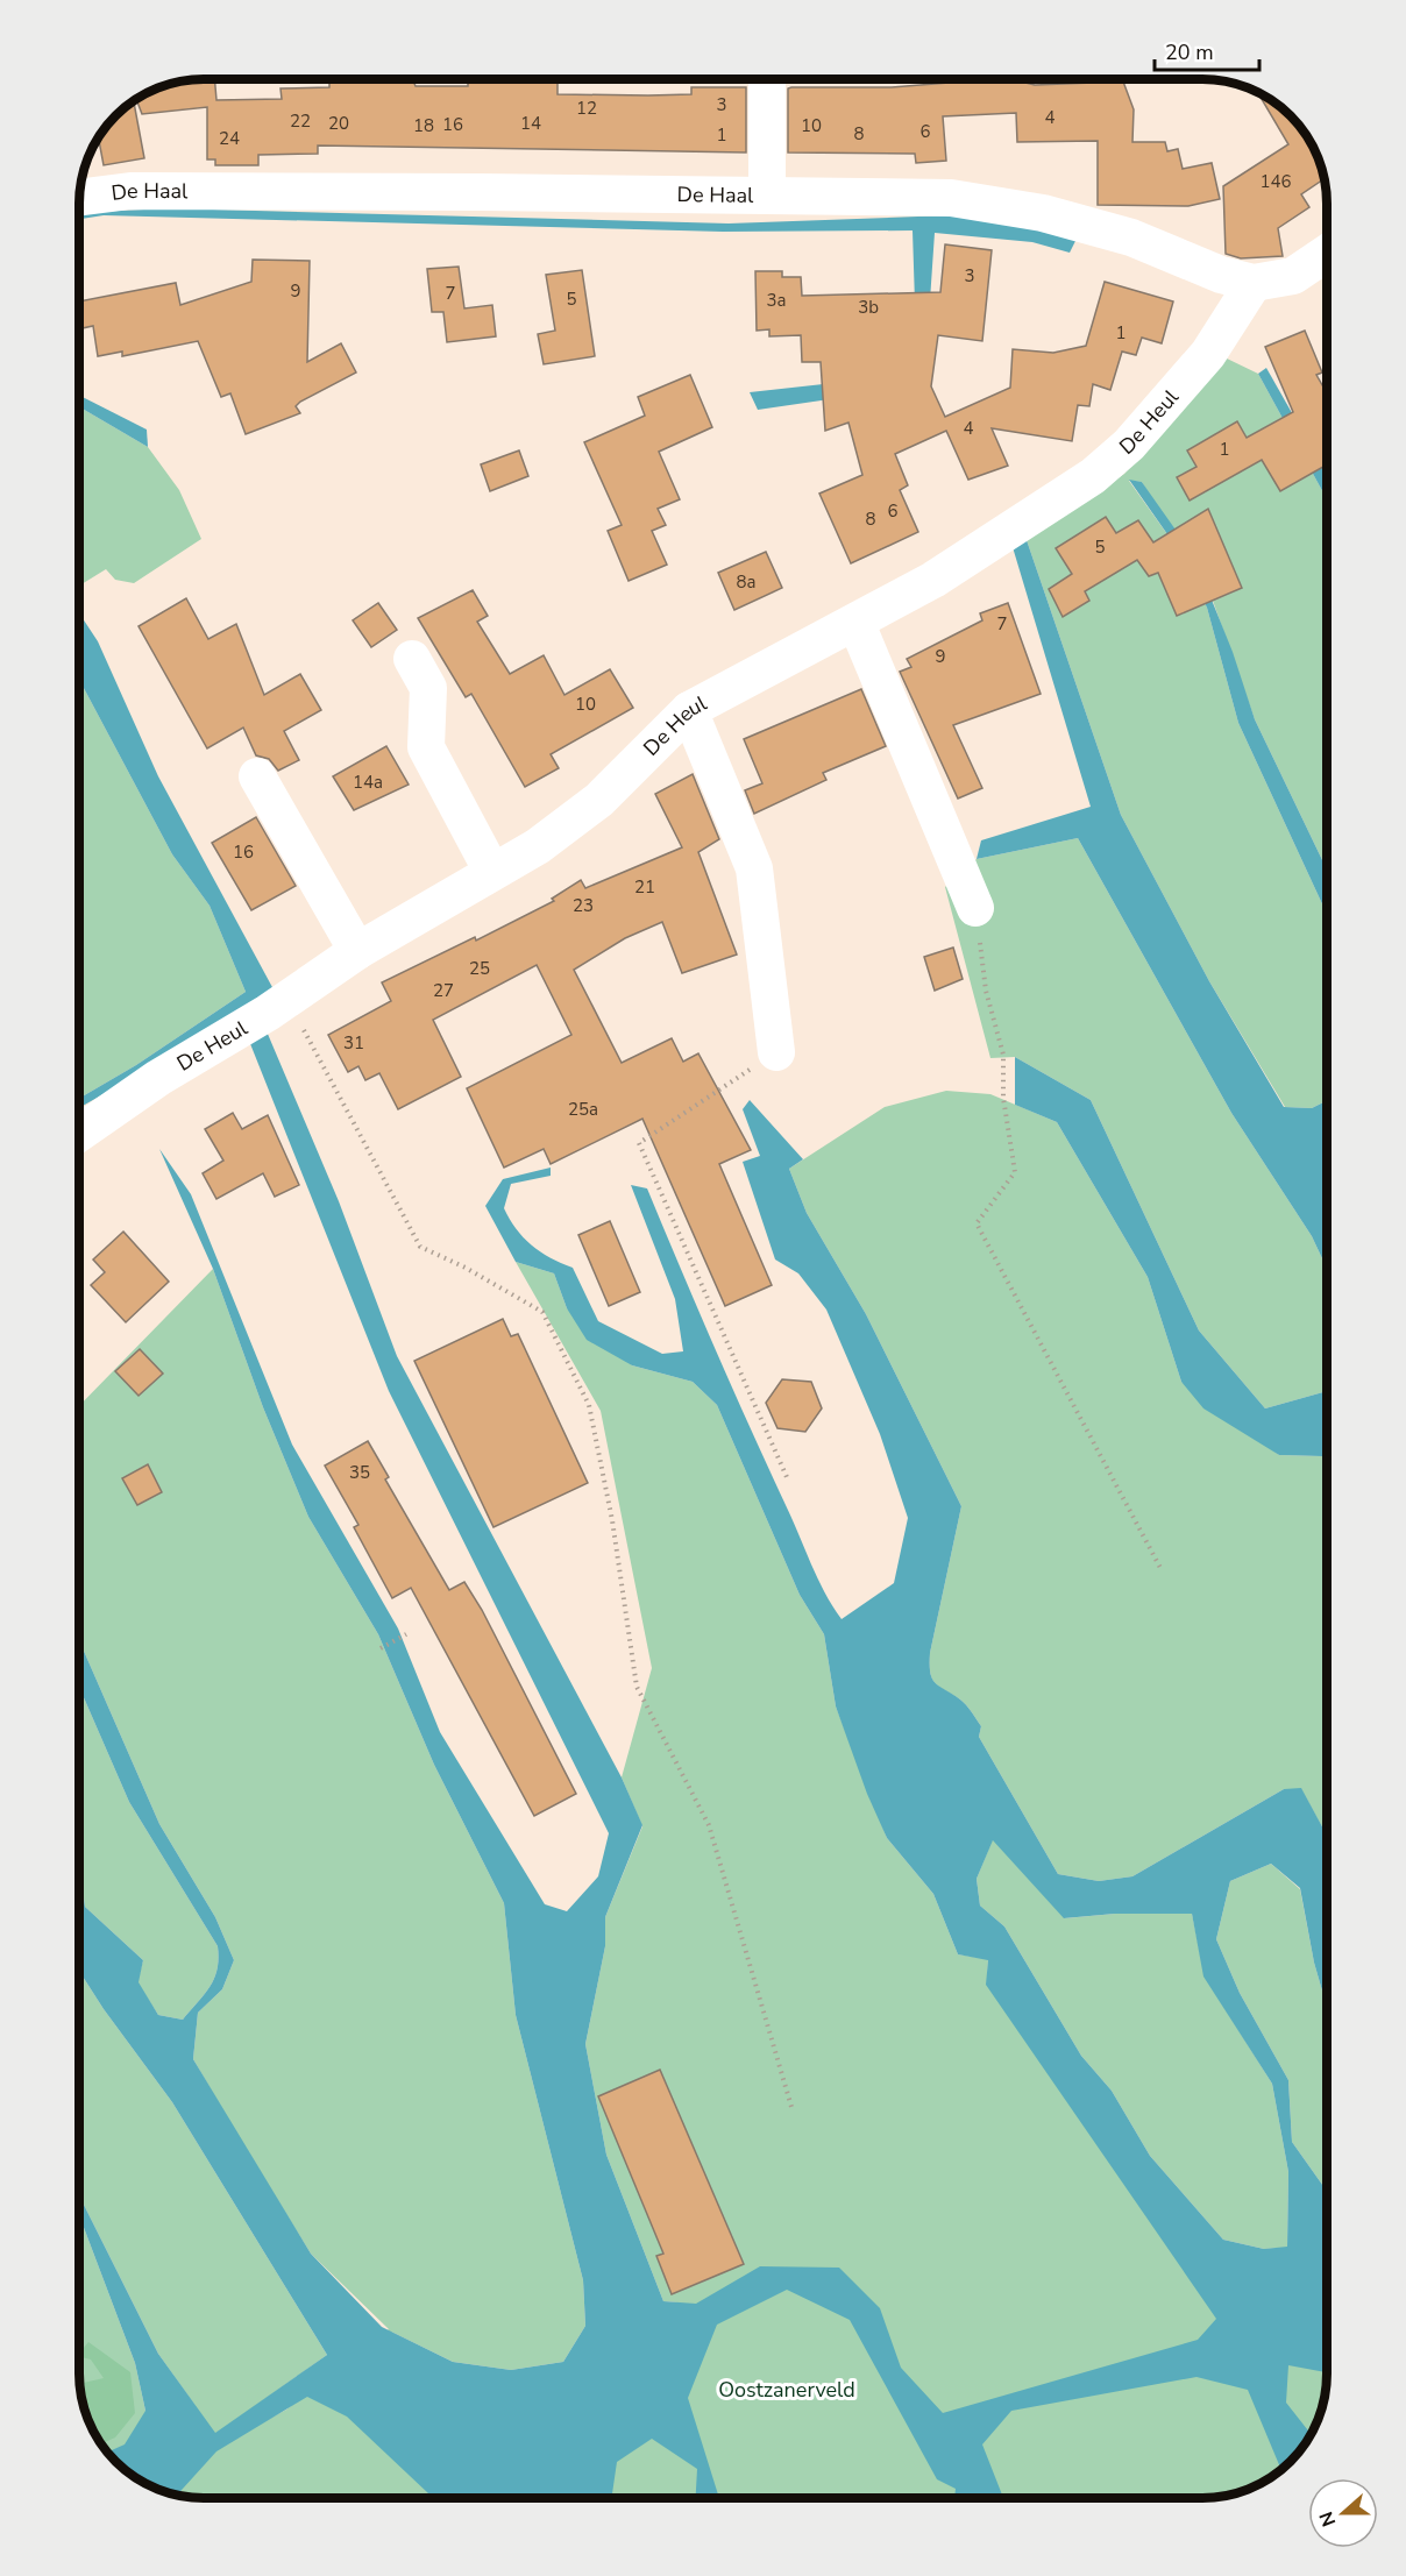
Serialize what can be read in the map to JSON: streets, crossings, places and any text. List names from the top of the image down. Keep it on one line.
{"streets":{"street":["De Haal","De Heul"]},"crossings":[["De Haal","De Heul"]],"parks":["Oostzanerveld"],"house_numbers":["3","12","4","22","20","14","16","18","10","6","8","1","24","146","3","9","7","5","3a","3b","1","4","1","6","8","5","8a","7","9","10","14a","16","21","23","25","27","31","25a","35"],"scale_bar":"20 m","north":"left"}
